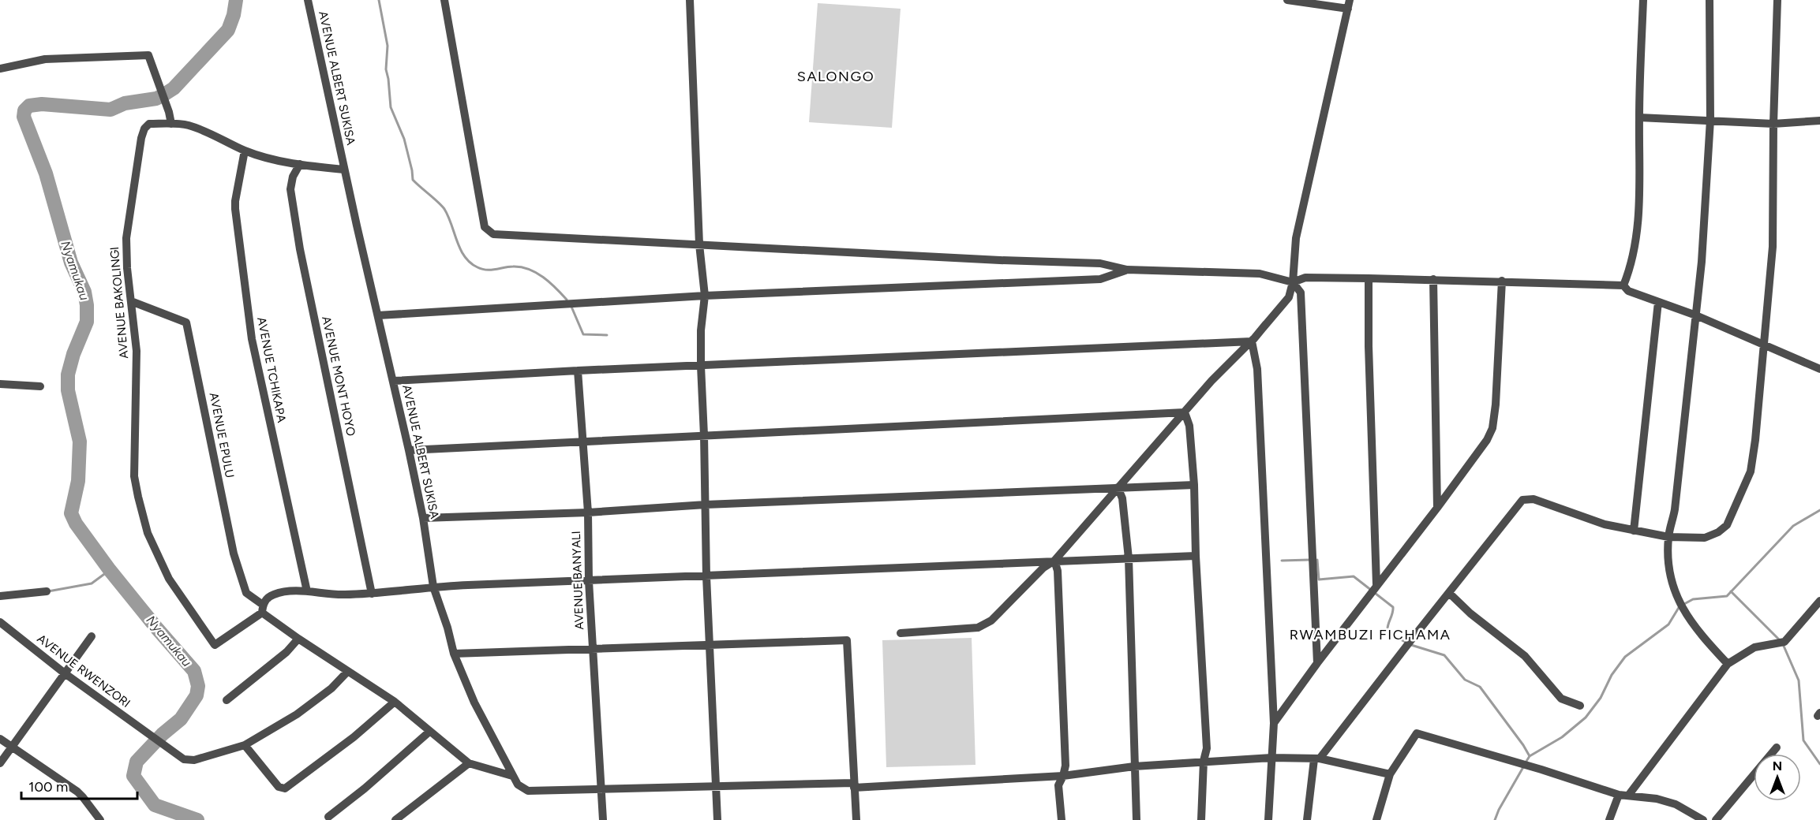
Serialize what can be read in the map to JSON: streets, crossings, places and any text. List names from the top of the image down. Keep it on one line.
{"streets":{"street":["AVENUE ALBERT SUKISA","AVENUE BAKOLINGI","AVENUE TCHIKAPA","AVENUE MONT HOYO","AVENUE EPULU","AVENUE BANYALI","AVENUE RWENZORI"]},"crossings":[["AVENUE ALBERT SUKISA","AVENUE BANYALI"],["AVENUE BAKOLINGI","AVENUE EPULU"],["AVENUE EPULU","AVENUE RWENZORI"]],"districts":["SALONGO","RWAMBUZI FICHAMA"],"water":["Nyamukau"],"scale_bar":"100 m","north":"top"}
